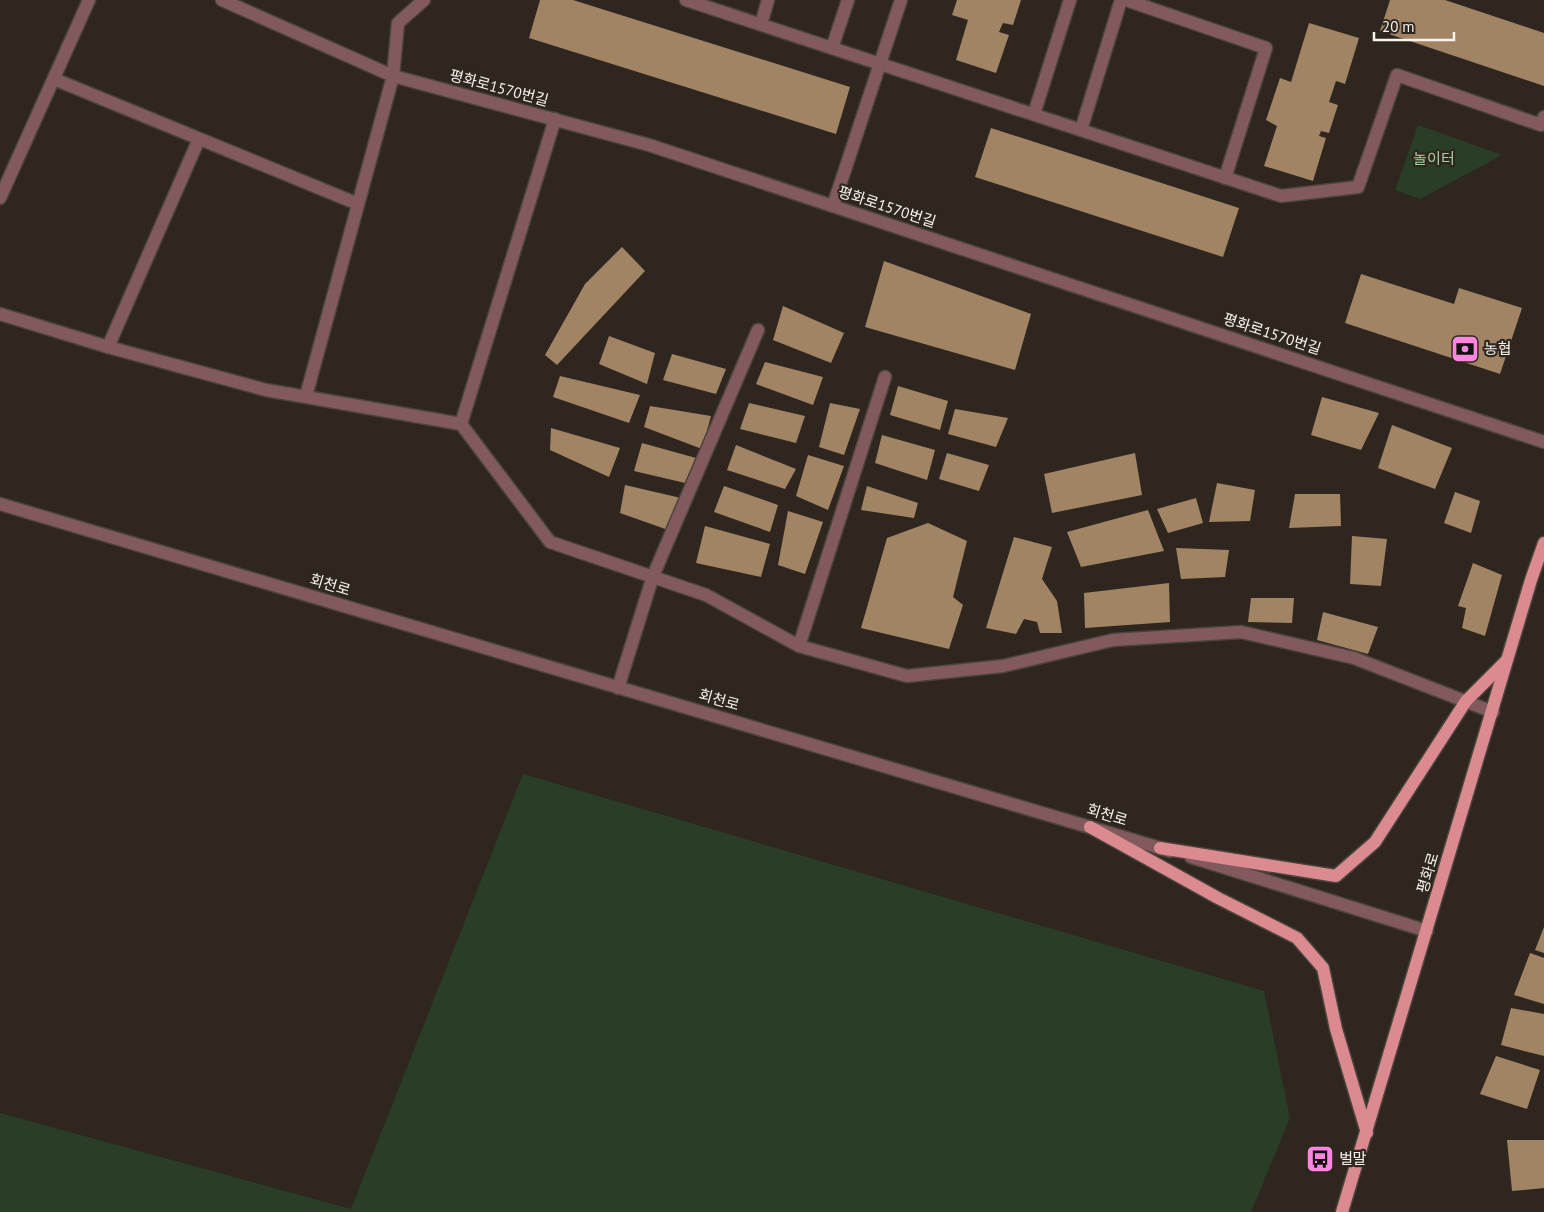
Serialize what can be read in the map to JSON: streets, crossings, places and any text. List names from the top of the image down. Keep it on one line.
{"streets":{"main road":["평화로"],"street":["평화로1570번길","회천로"]},"crossings":[["회천로","평화로"]],"parks":["놀이터"],"places":{"bank":["농협"],"bus stop":["벌말"]},"scale_bar":"20 m"}
